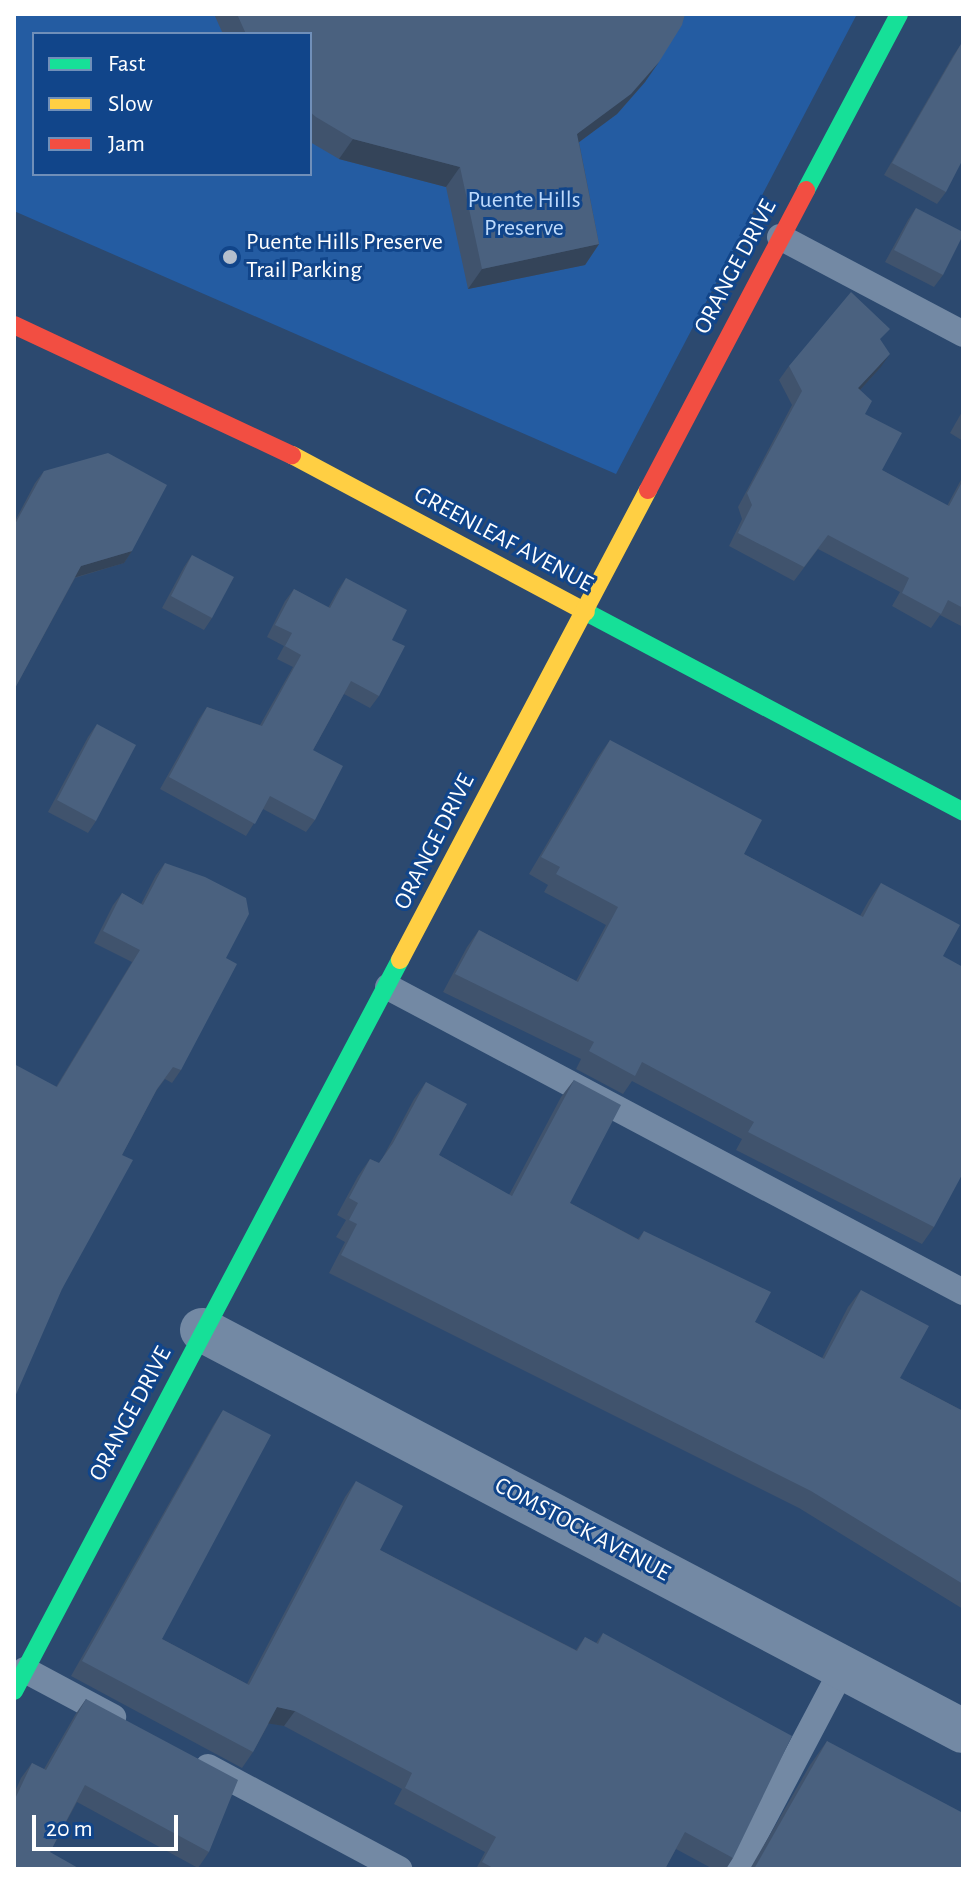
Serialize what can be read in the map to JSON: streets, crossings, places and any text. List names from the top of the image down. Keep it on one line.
{"streets":{"street":["ORANGE DRIVE","GREENLEAF AVENUE","COMSTOCK AVENUE"]},"crossings":[["ORANGE DRIVE","GREENLEAF AVENUE"],["ORANGE DRIVE","COMSTOCK AVENUE"]],"parks":["Puente Hills Preserve"],"places":["Puente Hills Preserve Trail Parking"],"legend":["Fast","Slow","Jam"],"scale_bar":"20 m"}
